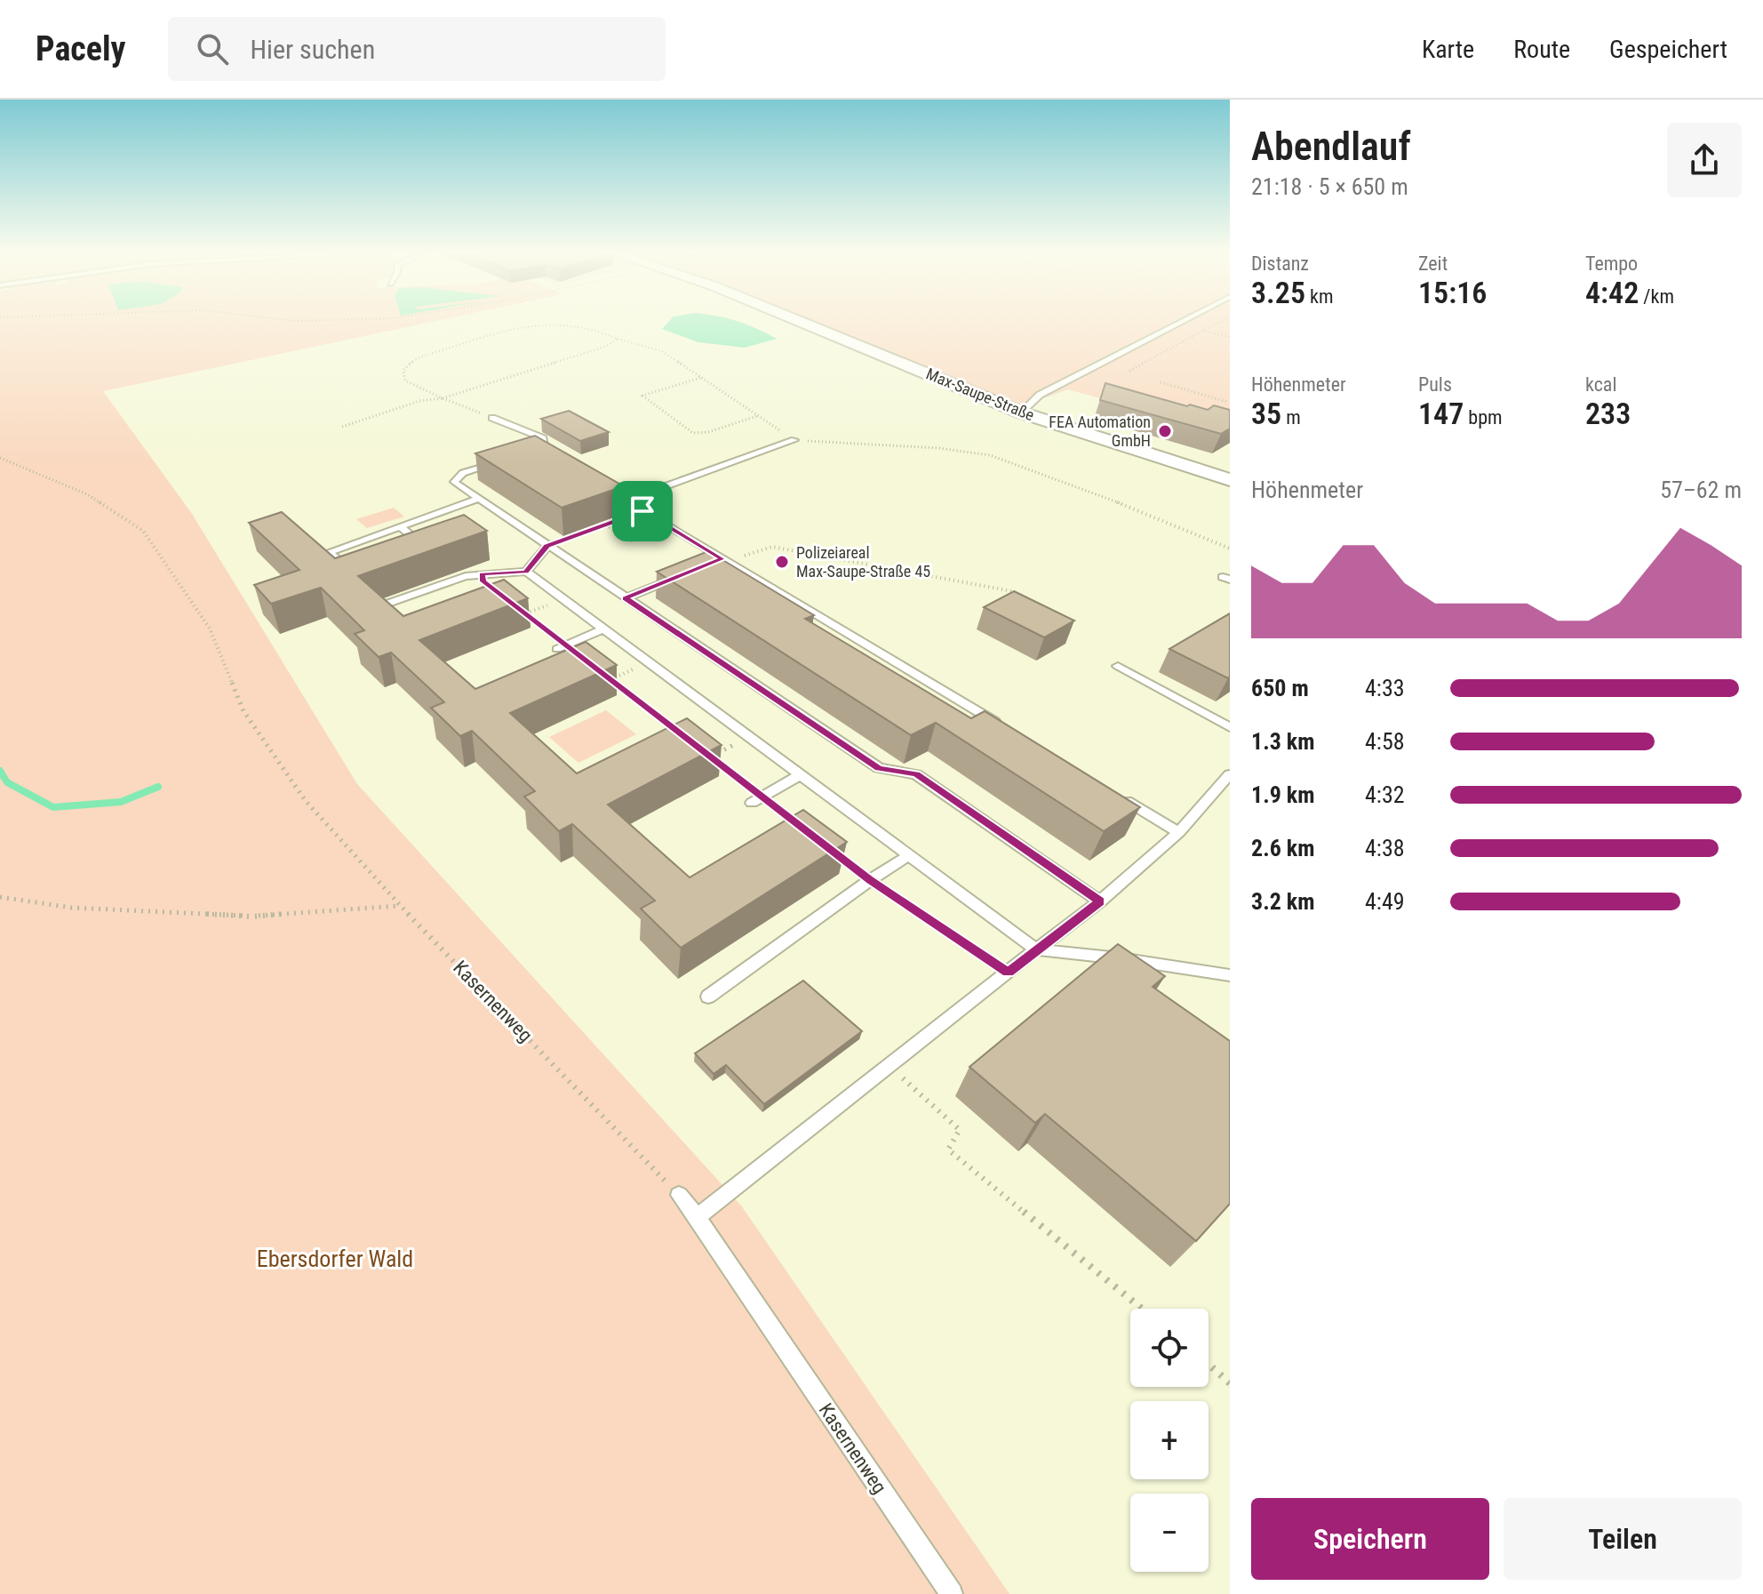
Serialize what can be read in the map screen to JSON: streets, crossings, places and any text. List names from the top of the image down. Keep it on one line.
{"streets":{"street":["Max-Saupe-Straße"],"lane":["Kasernenweg"]},"parks":["Ebersdorfer Wald"],"places":["FEA Automation GmbH","Polizeiareal Max-Saupe-Straße 45"],"page":{"header":"Pacely","search":"Hier suchen","nav":["Karte","Route","Gespeichert"],"heading":["Abendlauf","21:18 · 5 × 650 m"],"stats":[["Distanz","3.25 km"],["Zeit","15:16"],["Tempo","4:42 /km"],["Höhenmeter","35 m"],["Puls","147 bpm"],["kcal","233"]],"chart":["Höhenmeter","57–62 m"],"list":[{"name":"650 m","note":"4:33"},{"name":"1.3 km","note":"4:58"},{"name":"1.9 km","note":"4:32"},{"name":"2.6 km","note":"4:38"},{"name":"3.2 km","note":"4:49"}],"map_buttons":["+","−"],"buttons":["Speichern","Teilen"]}}
